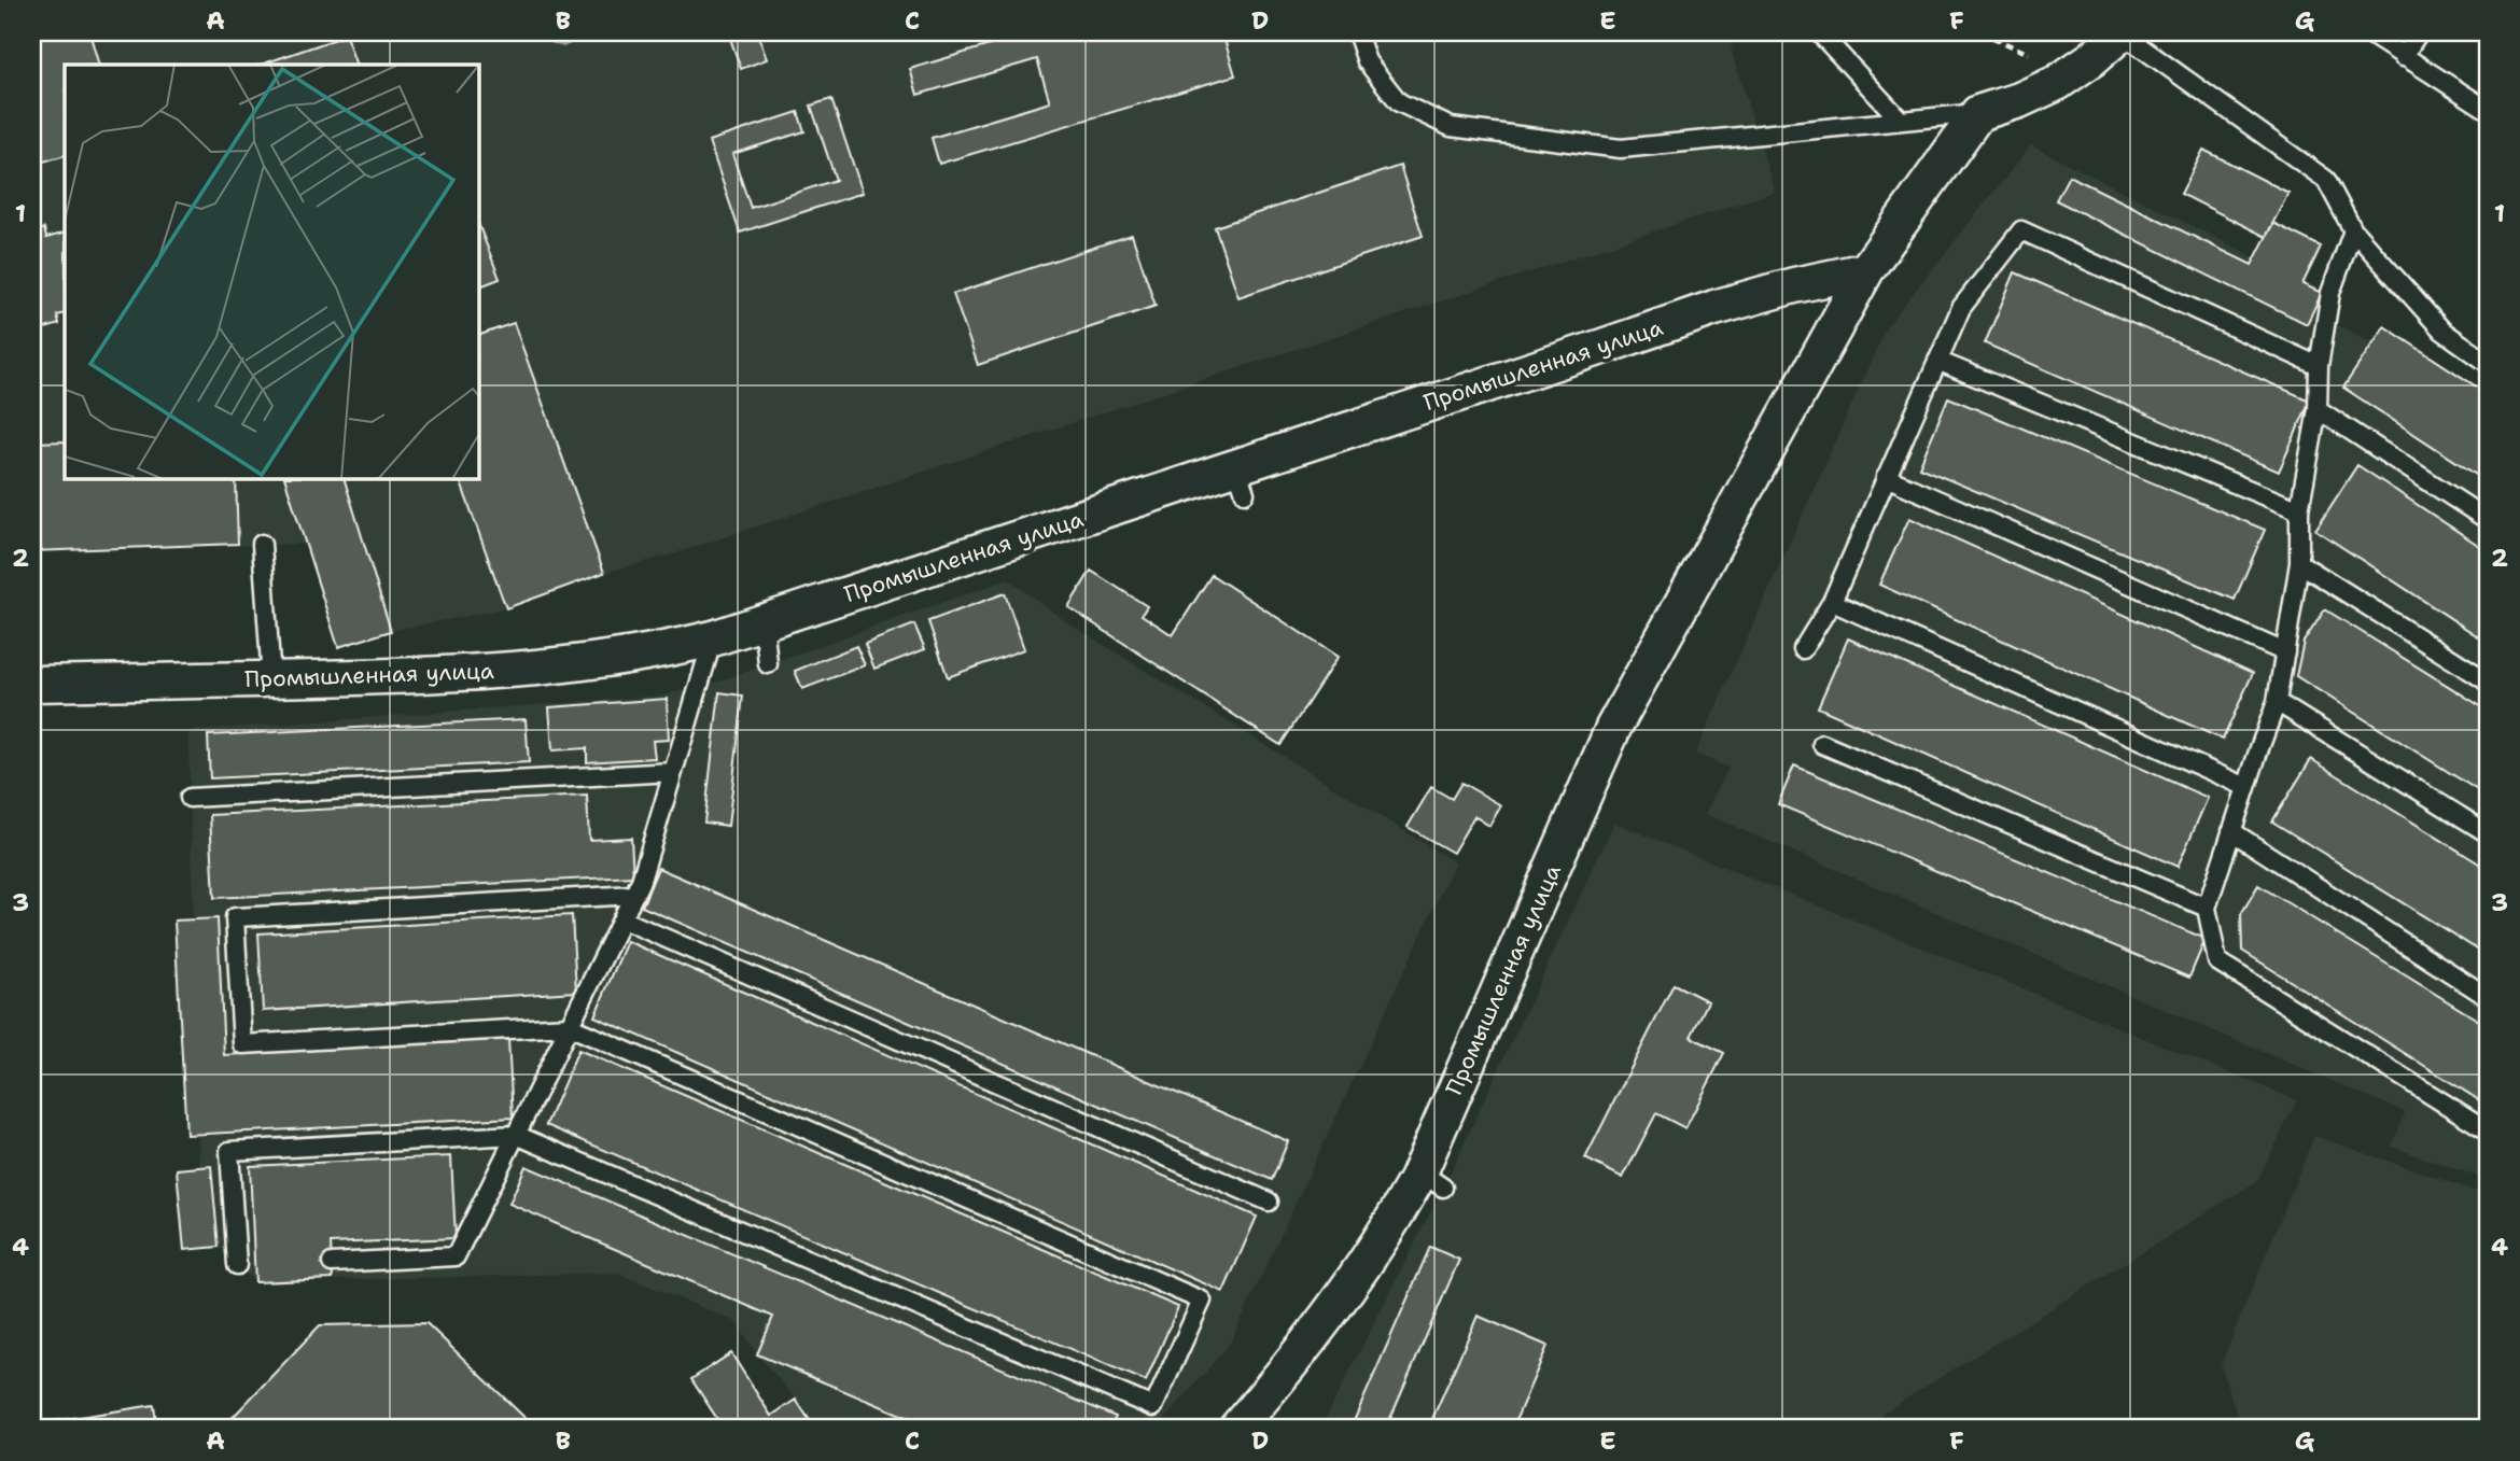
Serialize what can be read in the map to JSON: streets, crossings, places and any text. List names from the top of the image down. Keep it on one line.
{"streets":{"street":["Промышленная улица"]},"grid":{"columns":["A","B","C","D","E","F","G"],"rows":["1","2","3","4"]}}
